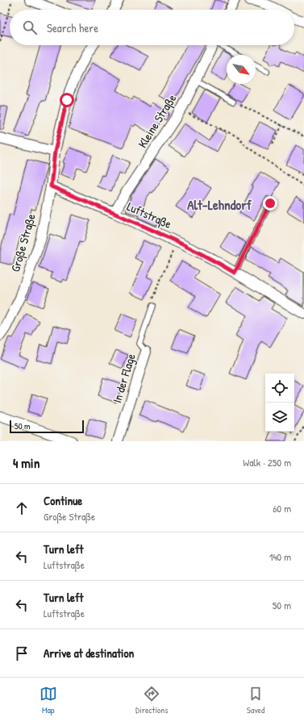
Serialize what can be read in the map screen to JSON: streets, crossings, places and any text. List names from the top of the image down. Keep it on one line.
{"streets":{"street":["Kleine Straße","Luftstraße","Große Straße","In der Flage"]},"crossings":[["Kleine Straße","Luftstraße"],["Luftstraße","Große Straße"]],"districts":["Alt-Lehndorf"],"scale_bar":"50 m","north":"bottom right","page":{"search":"Search here","scale":"50 m","heading":["4 min","Walk · 250 m"],"list":[["Continue","Große Straße","60 m"],["Turn left","Luftstraße","140 m"],["Turn left","Luftstraße","50 m"],"Arrive at destination"],"nav":["Map","Directions","Saved"]}}
